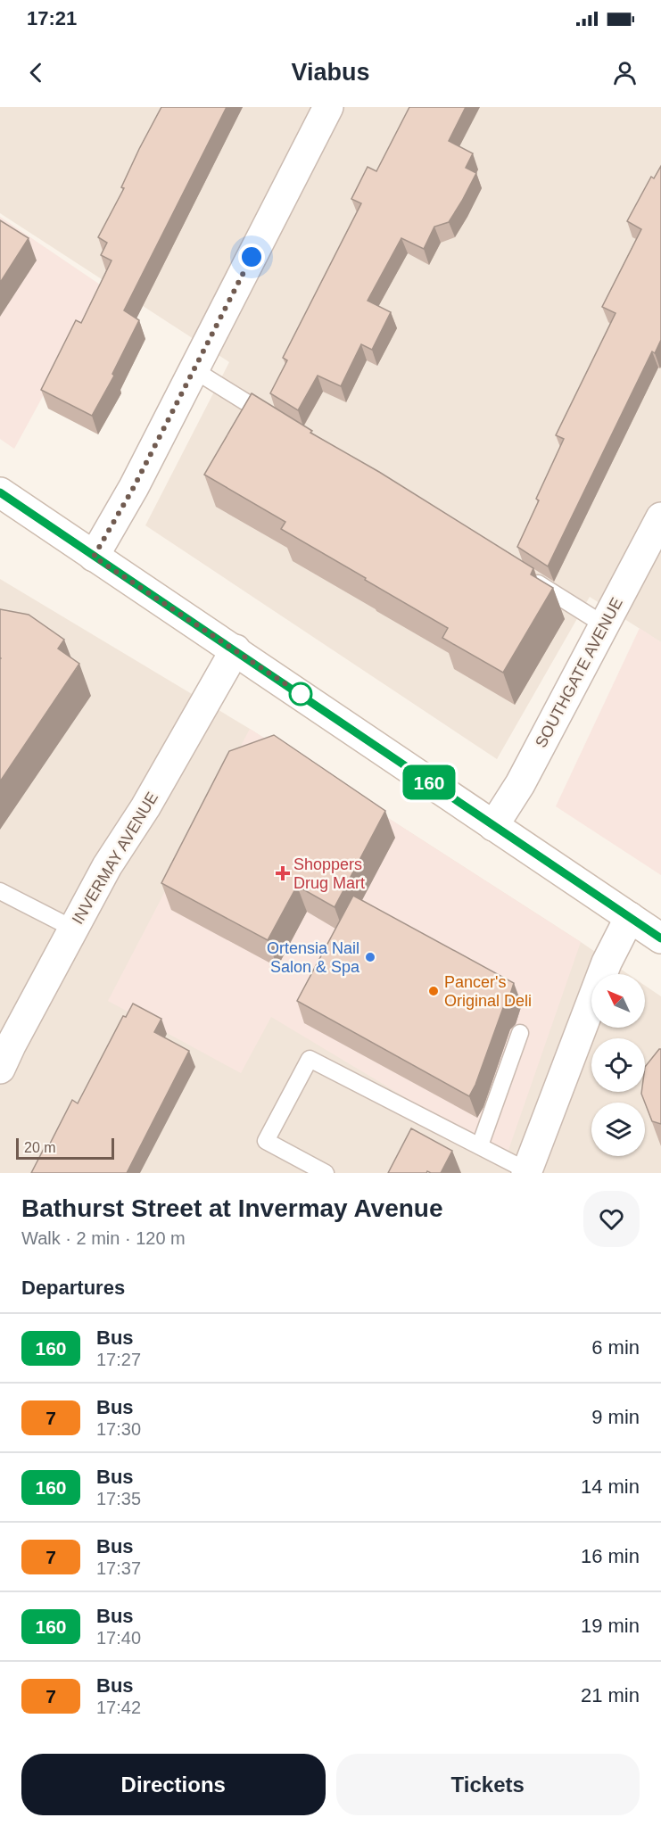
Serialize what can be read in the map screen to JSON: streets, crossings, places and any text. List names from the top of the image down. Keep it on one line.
{"streets":{"street":["SOUTHGATE AVENUE","INVERMAY AVENUE"]},"places":{"health":["Shoppers Drug Mart"],"other":["Ortensia Nail Salon & Spa","Pancer's Original Deli"]},"lines":["bus line 160"],"scale_bar":"20 m","north":"top left","page":{"status":"17:21","header":"Viabus","on_map":"160","scale":"20 m","heading":[["Bathurst Street at Invermay Avenue","Walk · 2 min · 120 m"],"Departures"],"list":[{"mark":"160","name":"Bus","note":"17:27","value":"6 min"},{"mark":"7","name":"Bus","note":"17:30","value":"9 min"},{"mark":"160","name":"Bus","note":"17:35","value":"14 min"},{"mark":"7","name":"Bus","note":"17:37","value":"16 min"},{"mark":"160","name":"Bus","note":"17:40","value":"19 min"},{"mark":"7","name":"Bus","note":"17:42","value":"21 min"}],"buttons":["Directions","Tickets"]}}
